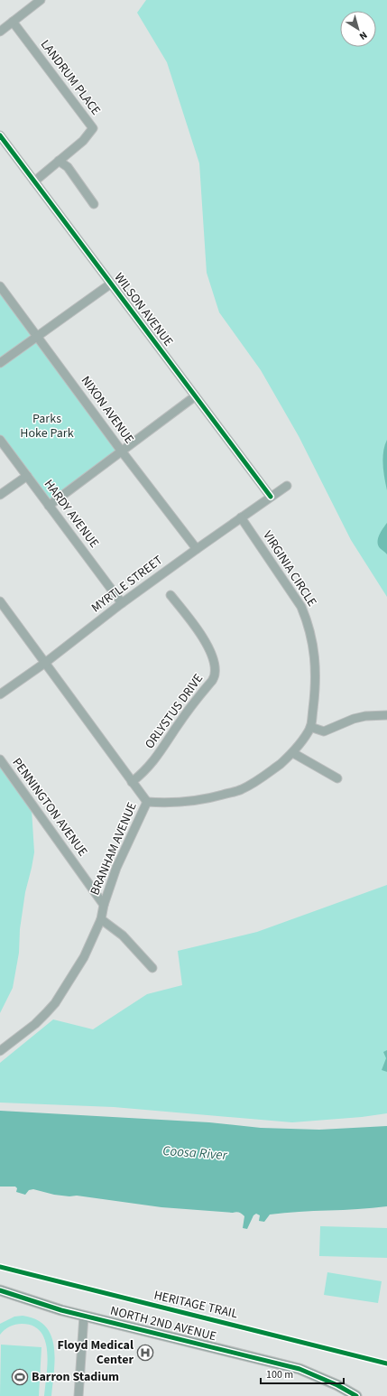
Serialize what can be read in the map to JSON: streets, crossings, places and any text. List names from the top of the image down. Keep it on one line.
{"streets":{"main road":["NORTH 2ND AVENUE"],"street":["LANDRUM PLACE","WILSON AVENUE","NIXON AVENUE","HARDY AVENUE","VIRGINIA CIRCLE","MYRTLE STREET","ORLYSTUS DRIVE","PENNINGTON AVENUE","BRANHAM AVENUE"],"cycle path":["HERITAGE TRAIL"]},"crossings":[["WILSON AVENUE","MYRTLE STREET"],["NIXON AVENUE","MYRTLE STREET"],["HARDY AVENUE","MYRTLE STREET"],["VIRGINIA CIRCLE","MYRTLE STREET"],["VIRGINIA CIRCLE","BRANHAM AVENUE"],["MYRTLE STREET","BRANHAM AVENUE"],["ORLYSTUS DRIVE","BRANHAM AVENUE"],["PENNINGTON AVENUE","BRANHAM AVENUE"]],"water":["Coosa River"],"parks":["Parks Hoke Park"],"places":{"hospital":["Floyd Medical Center"],"sports":["Barron Stadium"]},"scale_bar":"100 m","north":"bottom right"}
